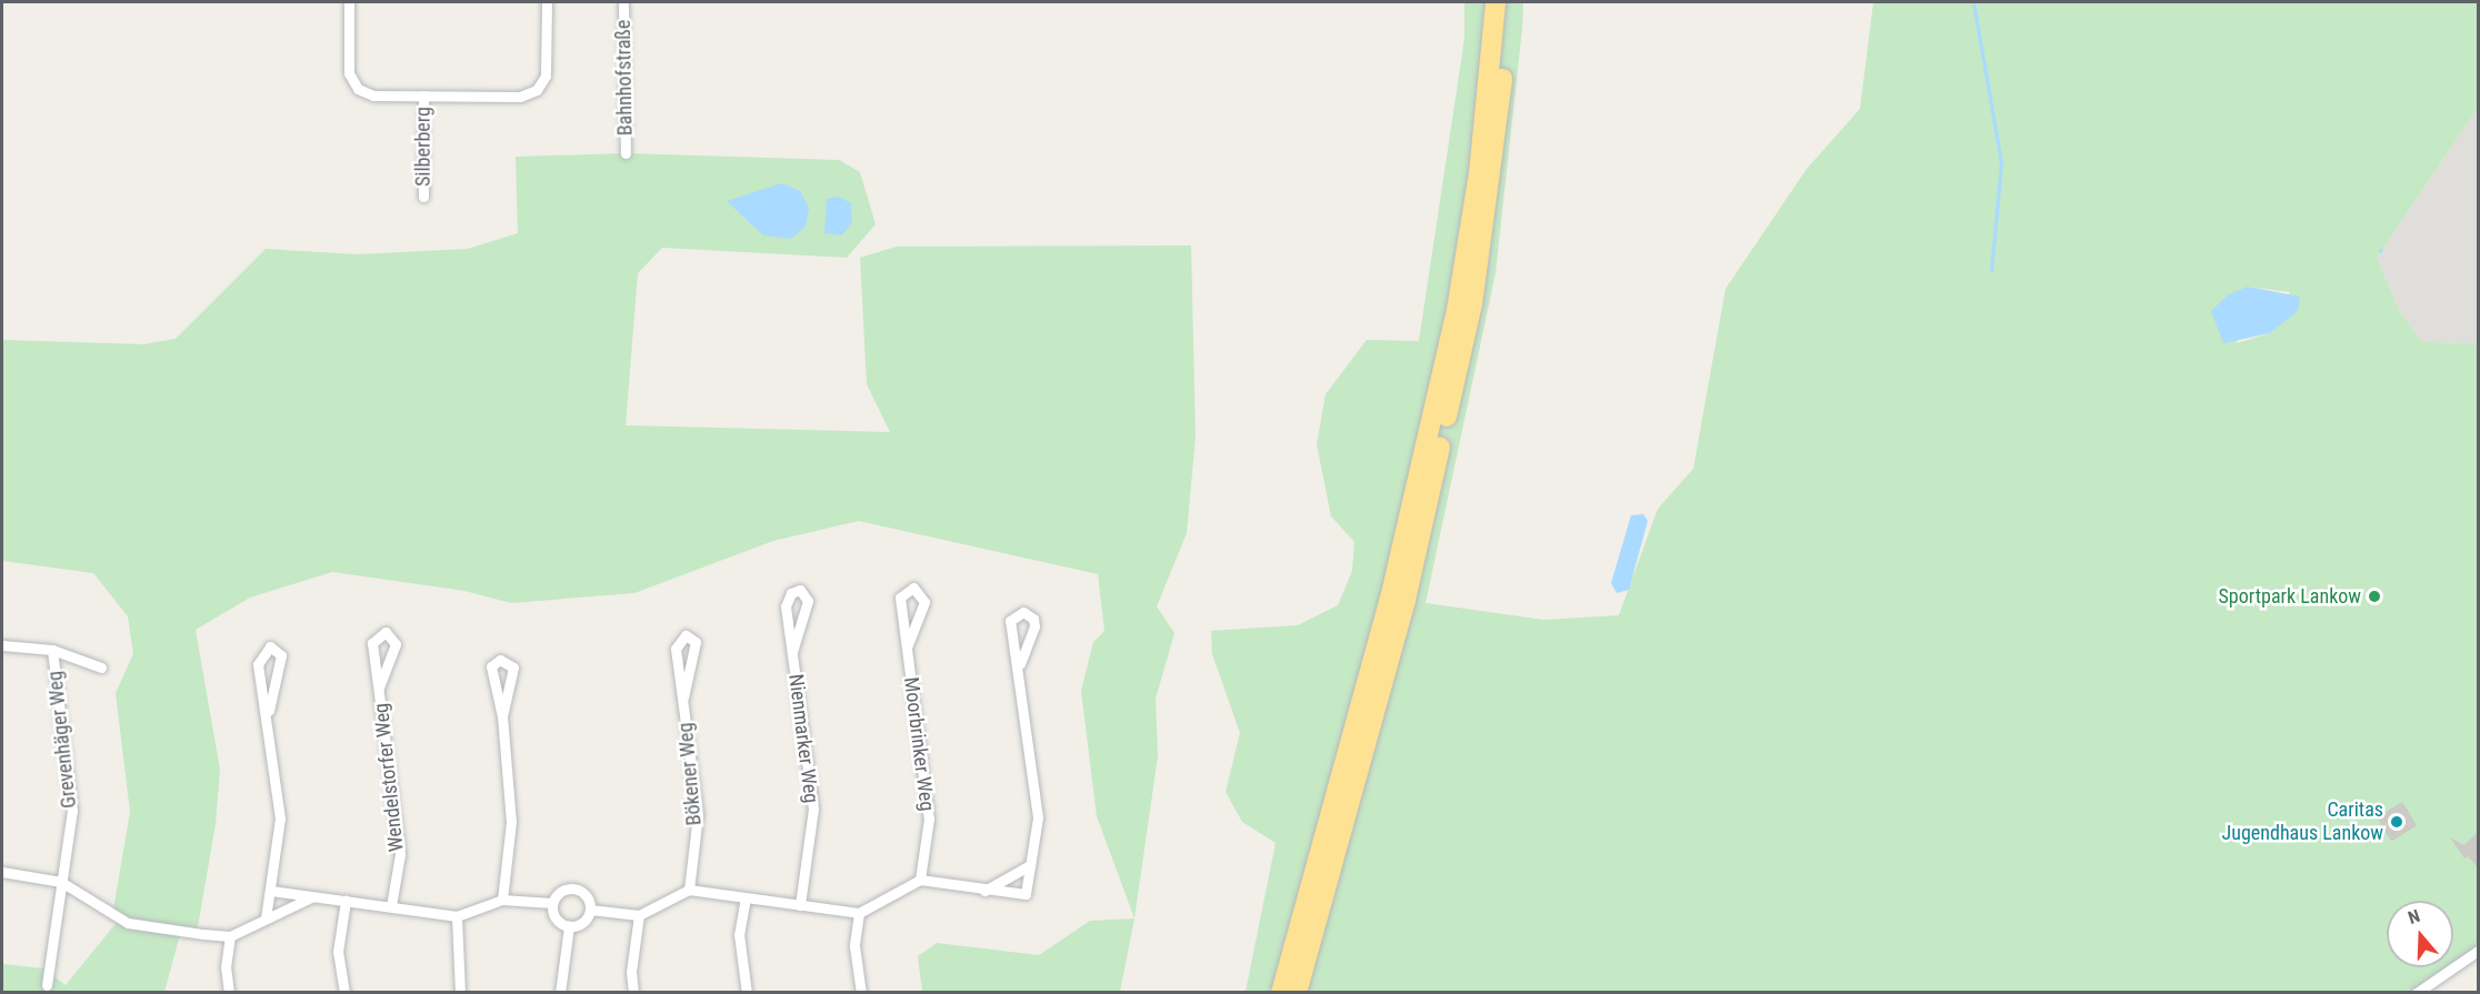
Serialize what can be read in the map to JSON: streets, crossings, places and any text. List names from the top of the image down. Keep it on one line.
{"streets":{"street":["Bahnhofstraße","Silberberg","Nienmarker Weg","Grevenhäger Weg","Moorbrinker Weg","Bökener Weg","Wendelstorfer Weg"]},"places":["Sportpark Lankow","Caritas Jugendhaus Lankow"],"north":"top"}
